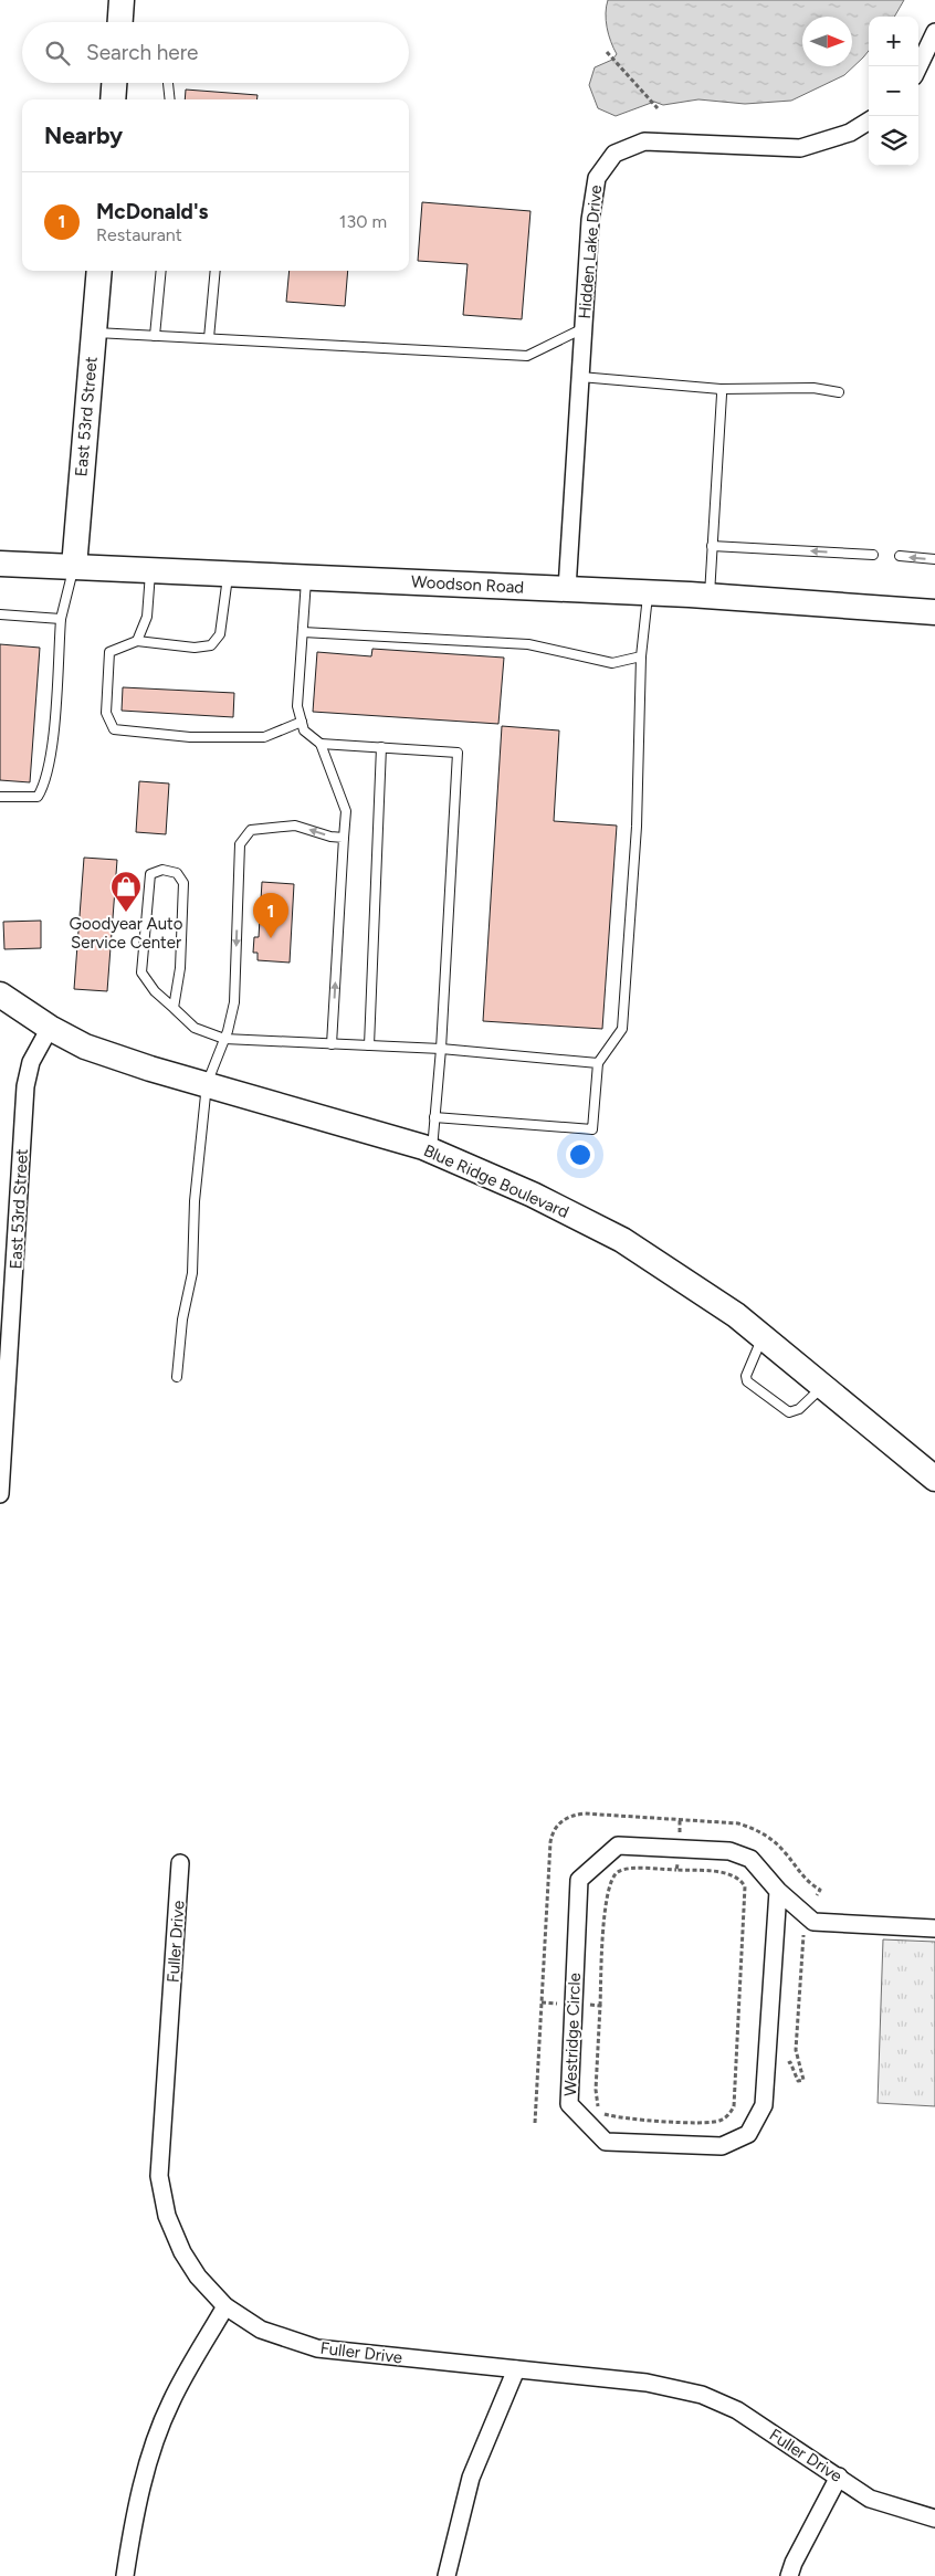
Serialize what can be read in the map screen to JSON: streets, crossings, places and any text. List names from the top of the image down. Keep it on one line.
{"streets":{"street":["Hidden Lake Drive","East 53rd Street","Woodson Road","Blue Ridge Boulevard","Fuller Drive","Westridge Circle"]},"crossings":[["Hidden Lake Drive","Woodson Road"],["East 53rd Street","Woodson Road"],["East 53rd Street","Blue Ridge Boulevard"]],"places":{"shop":["Goodyear Auto Service Center"]},"north":"right","page":{"map_buttons":["+","−"],"search":"Search here","heading":"Nearby","list":[{"mark":"1","name":"McDonald's","note":"Restaurant","value":"130 m"}],"pins":"1"}}
